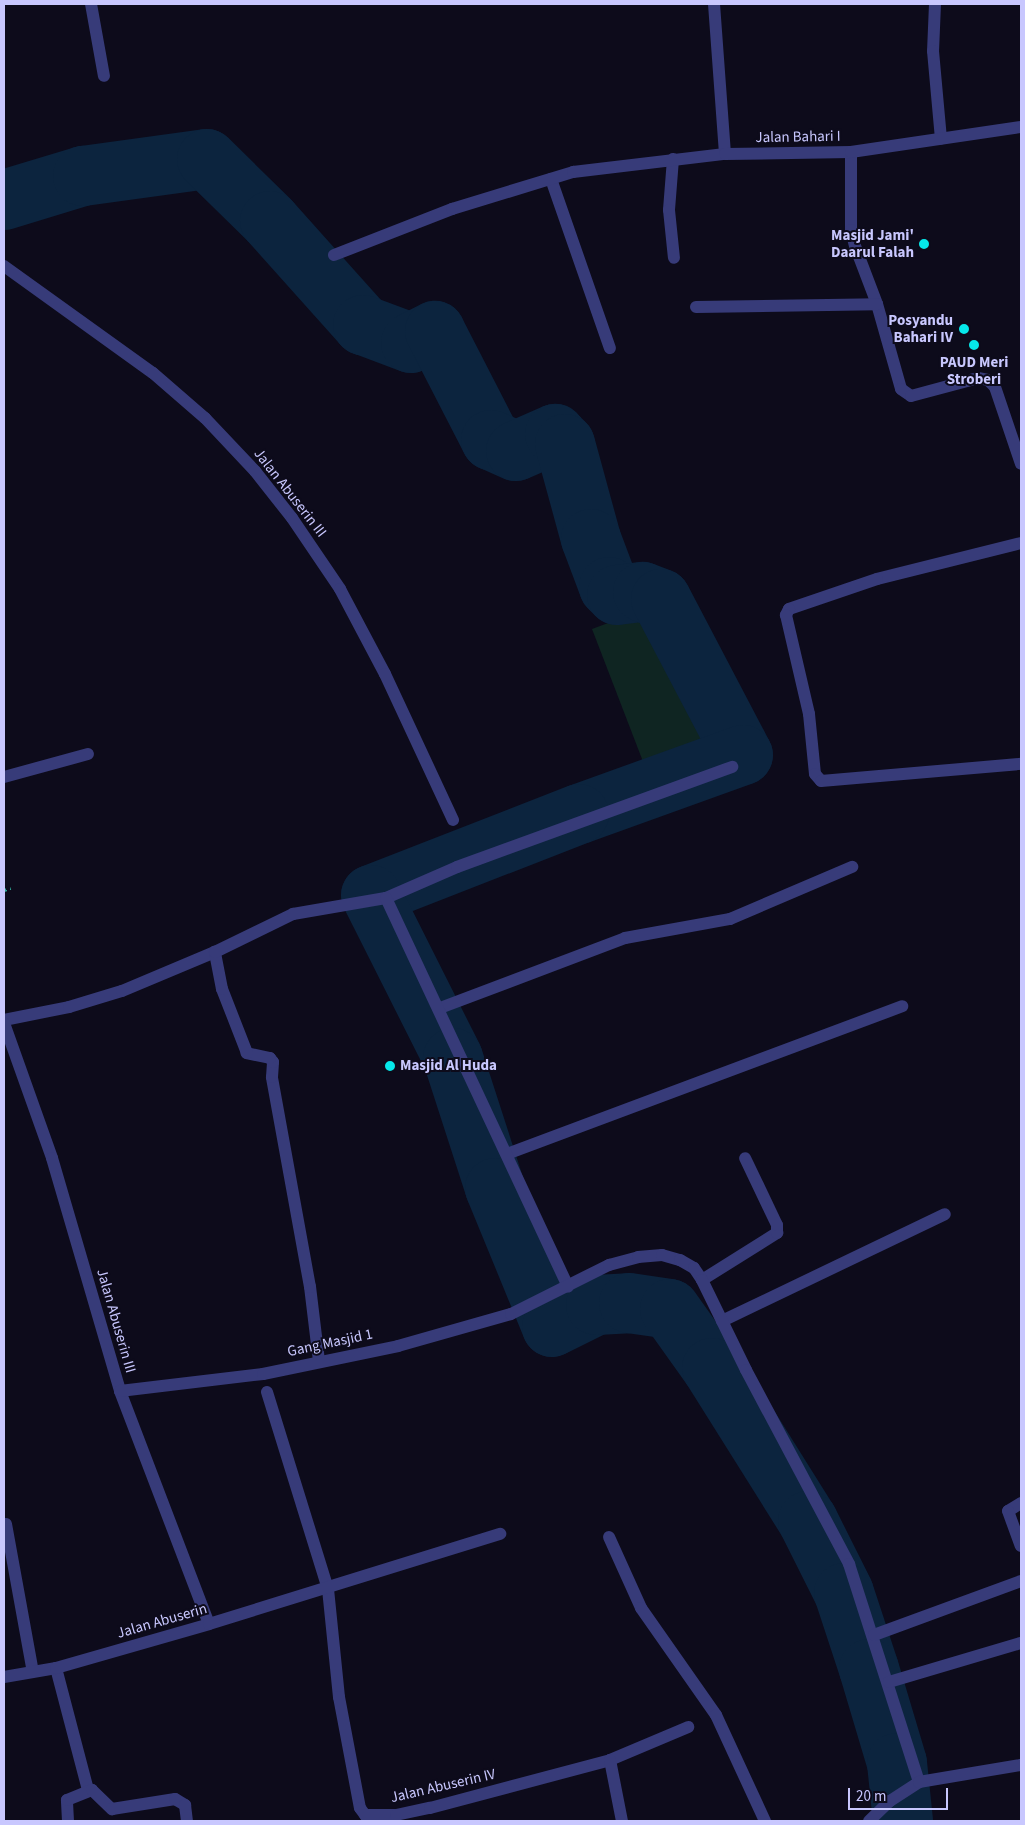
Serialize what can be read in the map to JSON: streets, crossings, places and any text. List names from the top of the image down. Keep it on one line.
{"streets":{"street":["Jalan Bahari I","Jalan Abuserin III","Gang Masjid 1","Jalan Abuserin","Jalan Abuserin IV"]},"crossings":[["Jalan Abuserin III","Gang Masjid 1"],["Jalan Abuserin III","Jalan Abuserin"],["Jalan Abuserin","Jalan Abuserin IV"]],"places":["Masjid Jami' Daarul Falah","Posyandu Bahari IV","PAUD Meri Stroberi","Masjid Al Huda"],"scale_bar":"20 m"}
